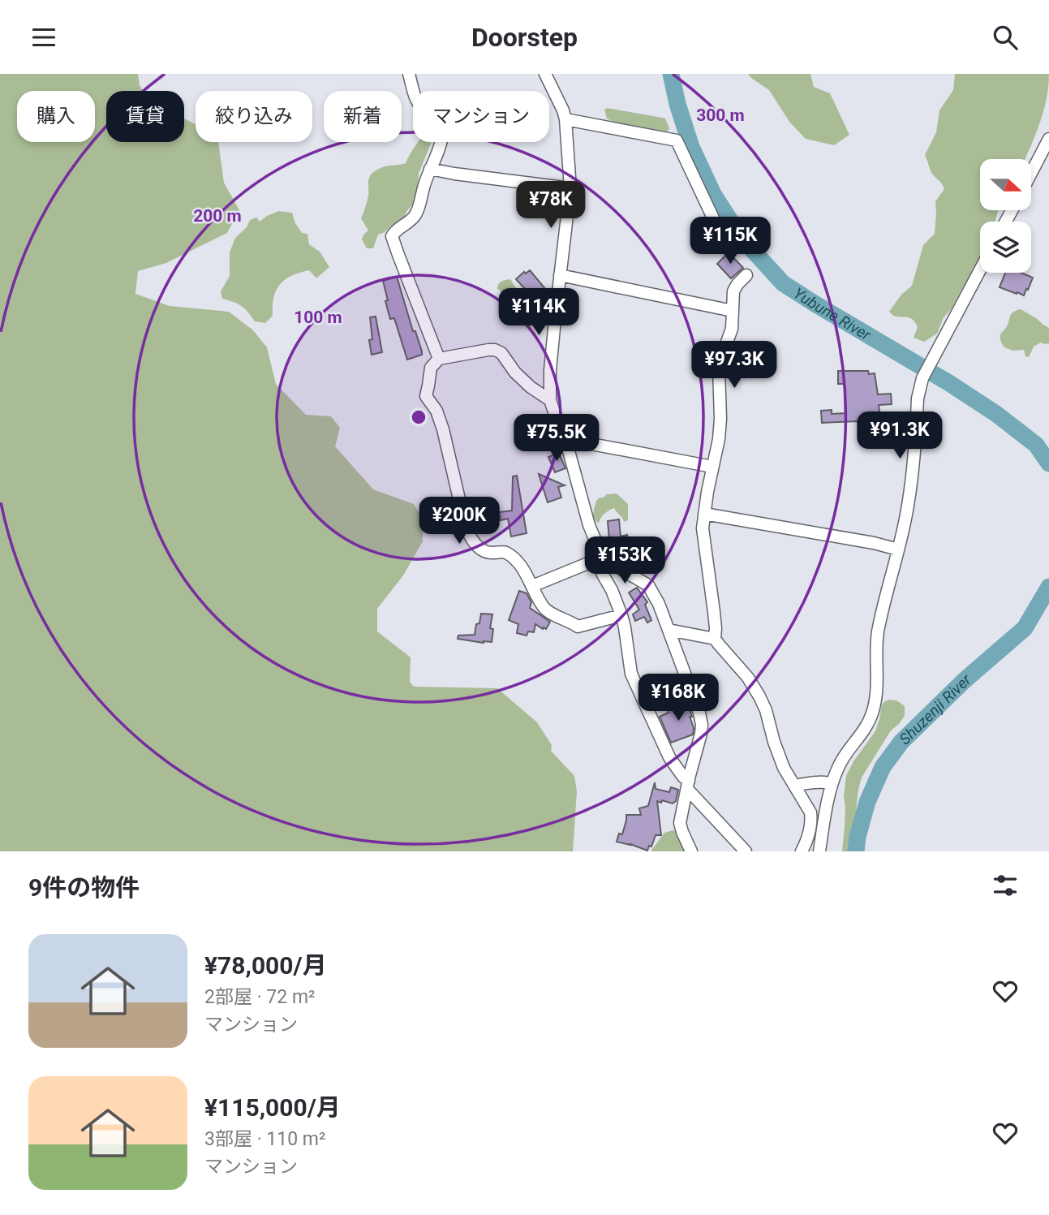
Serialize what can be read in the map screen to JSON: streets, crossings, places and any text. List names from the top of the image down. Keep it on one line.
{"water":["Yubune River","Shuzenji River"],"north":"right","page":{"header":"Doorstep","chip":["購入","賃貸","絞り込み","新着","マンション"],"price":["¥78K","¥115K","¥114K","¥97.3K","¥91.3K","¥75.5K","¥200K","¥153K","¥168K"],"heading":"9件の物件","list":[{"name":"¥78,000/月","note":"2部屋 · 72 m² · マンション"},{"name":"¥115,000/月","note":"3部屋 · 110 m² · マンション"}]},"rings":["300 m","200 m","100 m"]}
